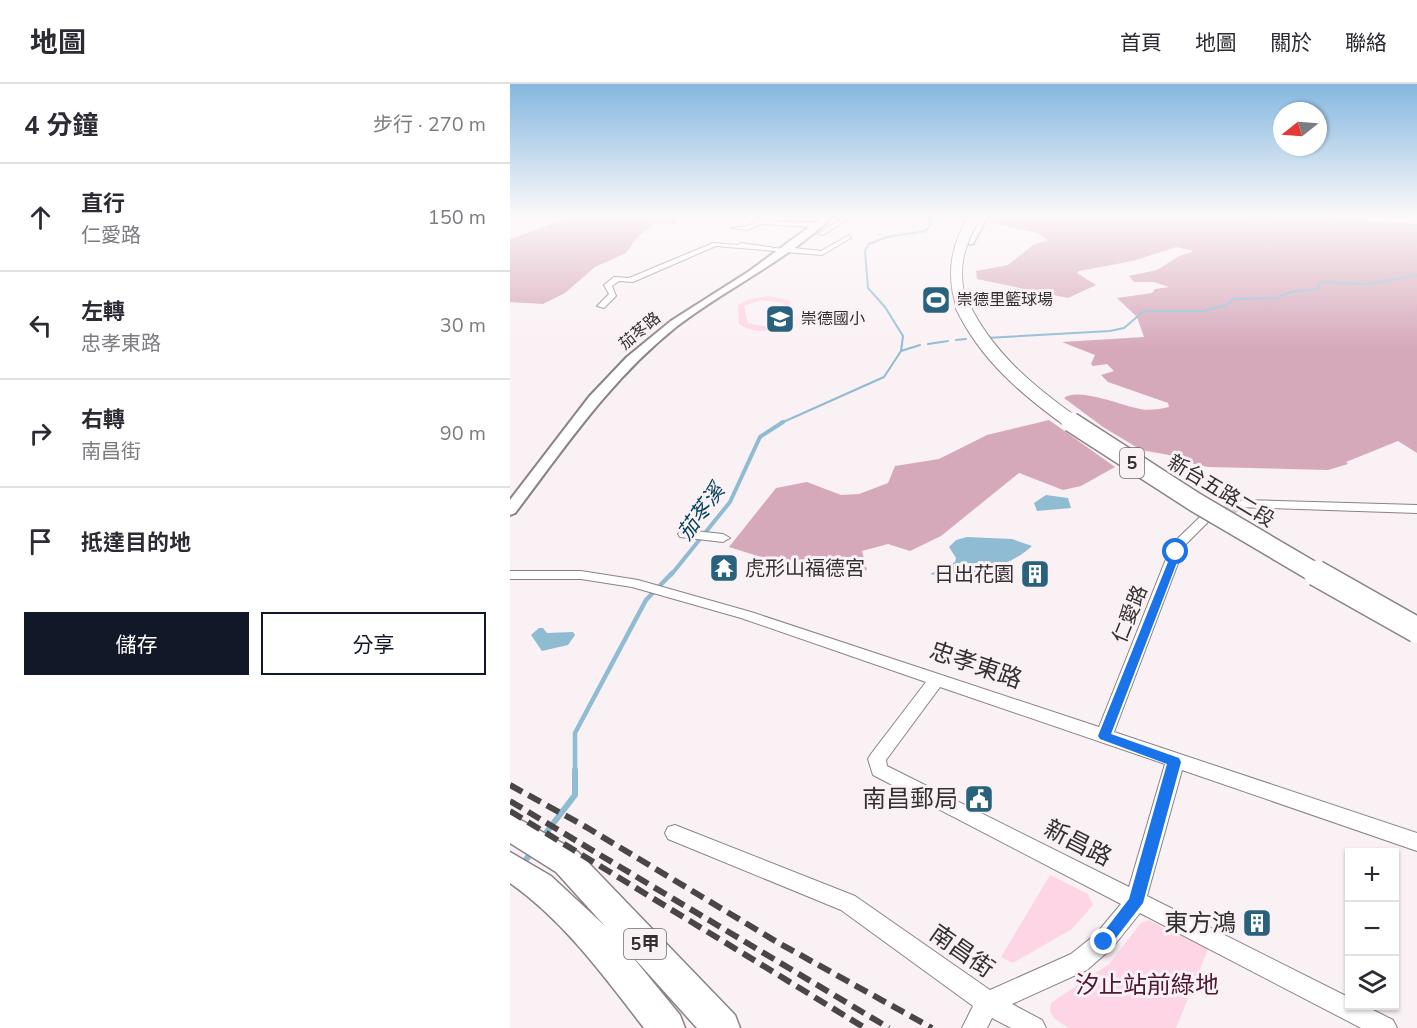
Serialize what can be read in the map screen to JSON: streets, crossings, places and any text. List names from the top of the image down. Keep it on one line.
{"streets":{"main road":["5","新台五路二段","5甲"],"street":["茄苳路","仁愛路","忠孝東路","新昌路","南昌街"]},"crossings":[["仁愛路","忠孝東路"],["忠孝東路","新昌路"],["忠孝東路","南昌街"],["新昌路","南昌街"]],"water":["茄苳溪"],"parks":["汐止站前綠地"],"places":{"sports":["崇德里籃球場"],"school or university":["崇德國小"],"temple":["虎形山福德宮"],"building":["日出花園","東方鴻"],"public building":["南昌郵局"]},"north":"left","page":{"header":"地圖","nav":["首頁","地圖","關於","聯絡"],"heading":["4 分鐘","步行 · 270 m"],"list":[["直行","仁愛路","150 m"],["左轉","忠孝東路","30 m"],["右轉","南昌街","90 m"],"抵達目的地"],"buttons":["儲存","分享"],"map_buttons":["+","−"]}}
